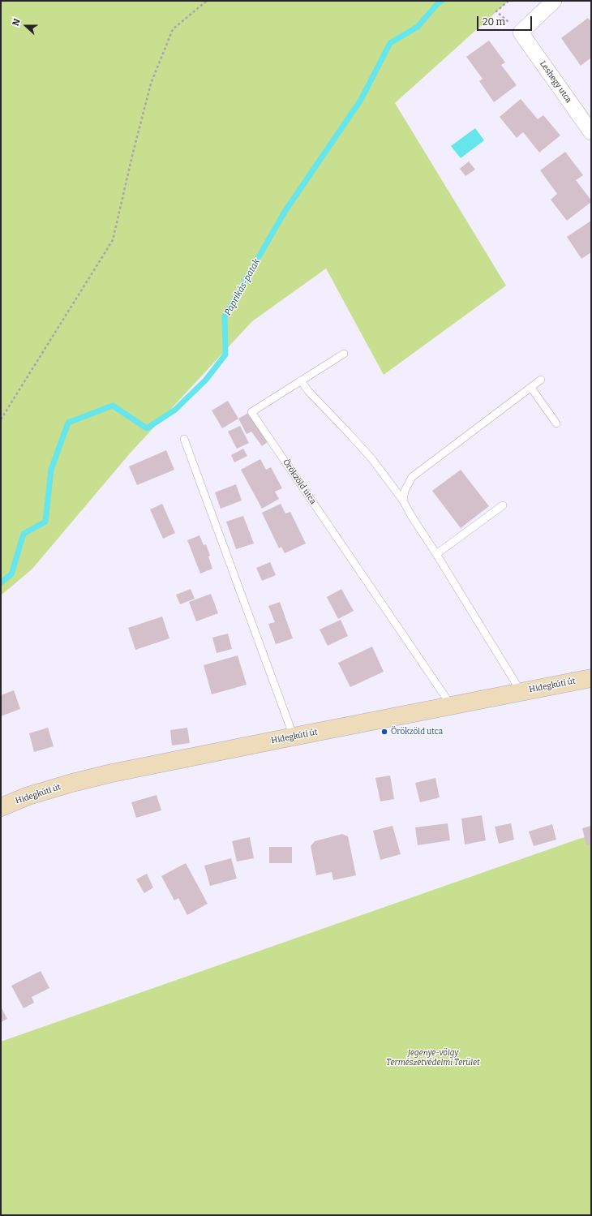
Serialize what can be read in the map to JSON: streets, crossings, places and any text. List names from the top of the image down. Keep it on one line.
{"streets":{"main road":["Hidegkúti út"],"street":["Leshegy utca"],"lane":["Örökzöld utca"]},"crossings":[["Örökzöld utca","Hidegkúti út"]],"water":["Paprikás-patak"],"parks":["Jegenye-völgy Természetvédelmi Terület"],"places":["Örökzöld utca"],"scale_bar":"20 m","north":"left"}
